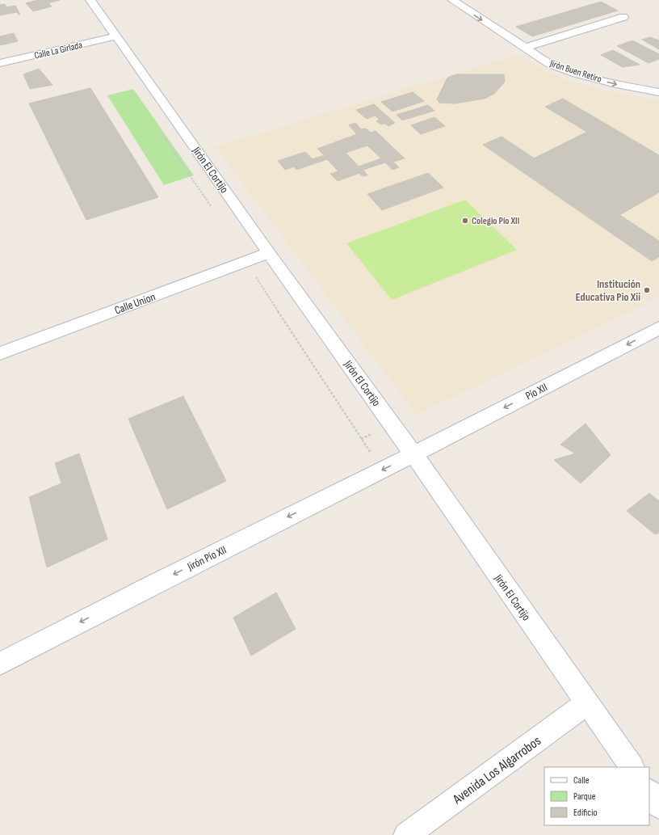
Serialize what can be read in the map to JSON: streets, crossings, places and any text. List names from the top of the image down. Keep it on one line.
{"streets":{"street":["Calle La Girlada","Jirón Buen Retiro","Jirón El Cortijo","Calle Union","Pío XII","Jirón Pío XII","Avenida Los Algarrobos"]},"crossings":[["Calle La Girlada","Jirón El Cortijo"],["Jirón El Cortijo","Calle Union"],["Jirón El Cortijo","Pío XII"],["Jirón El Cortijo","Jirón Pío XII"],["Jirón El Cortijo","Avenida Los Algarrobos"],["Pío XII","Jirón Pío XII"]],"one_way":["Jirón Buen Retiro","Pío XII","Jirón Pío XII"],"places":["Colegio Pío XII","Institución Educativa Pio Xii"],"legend":["Calle","Parque","Edificio"]}
